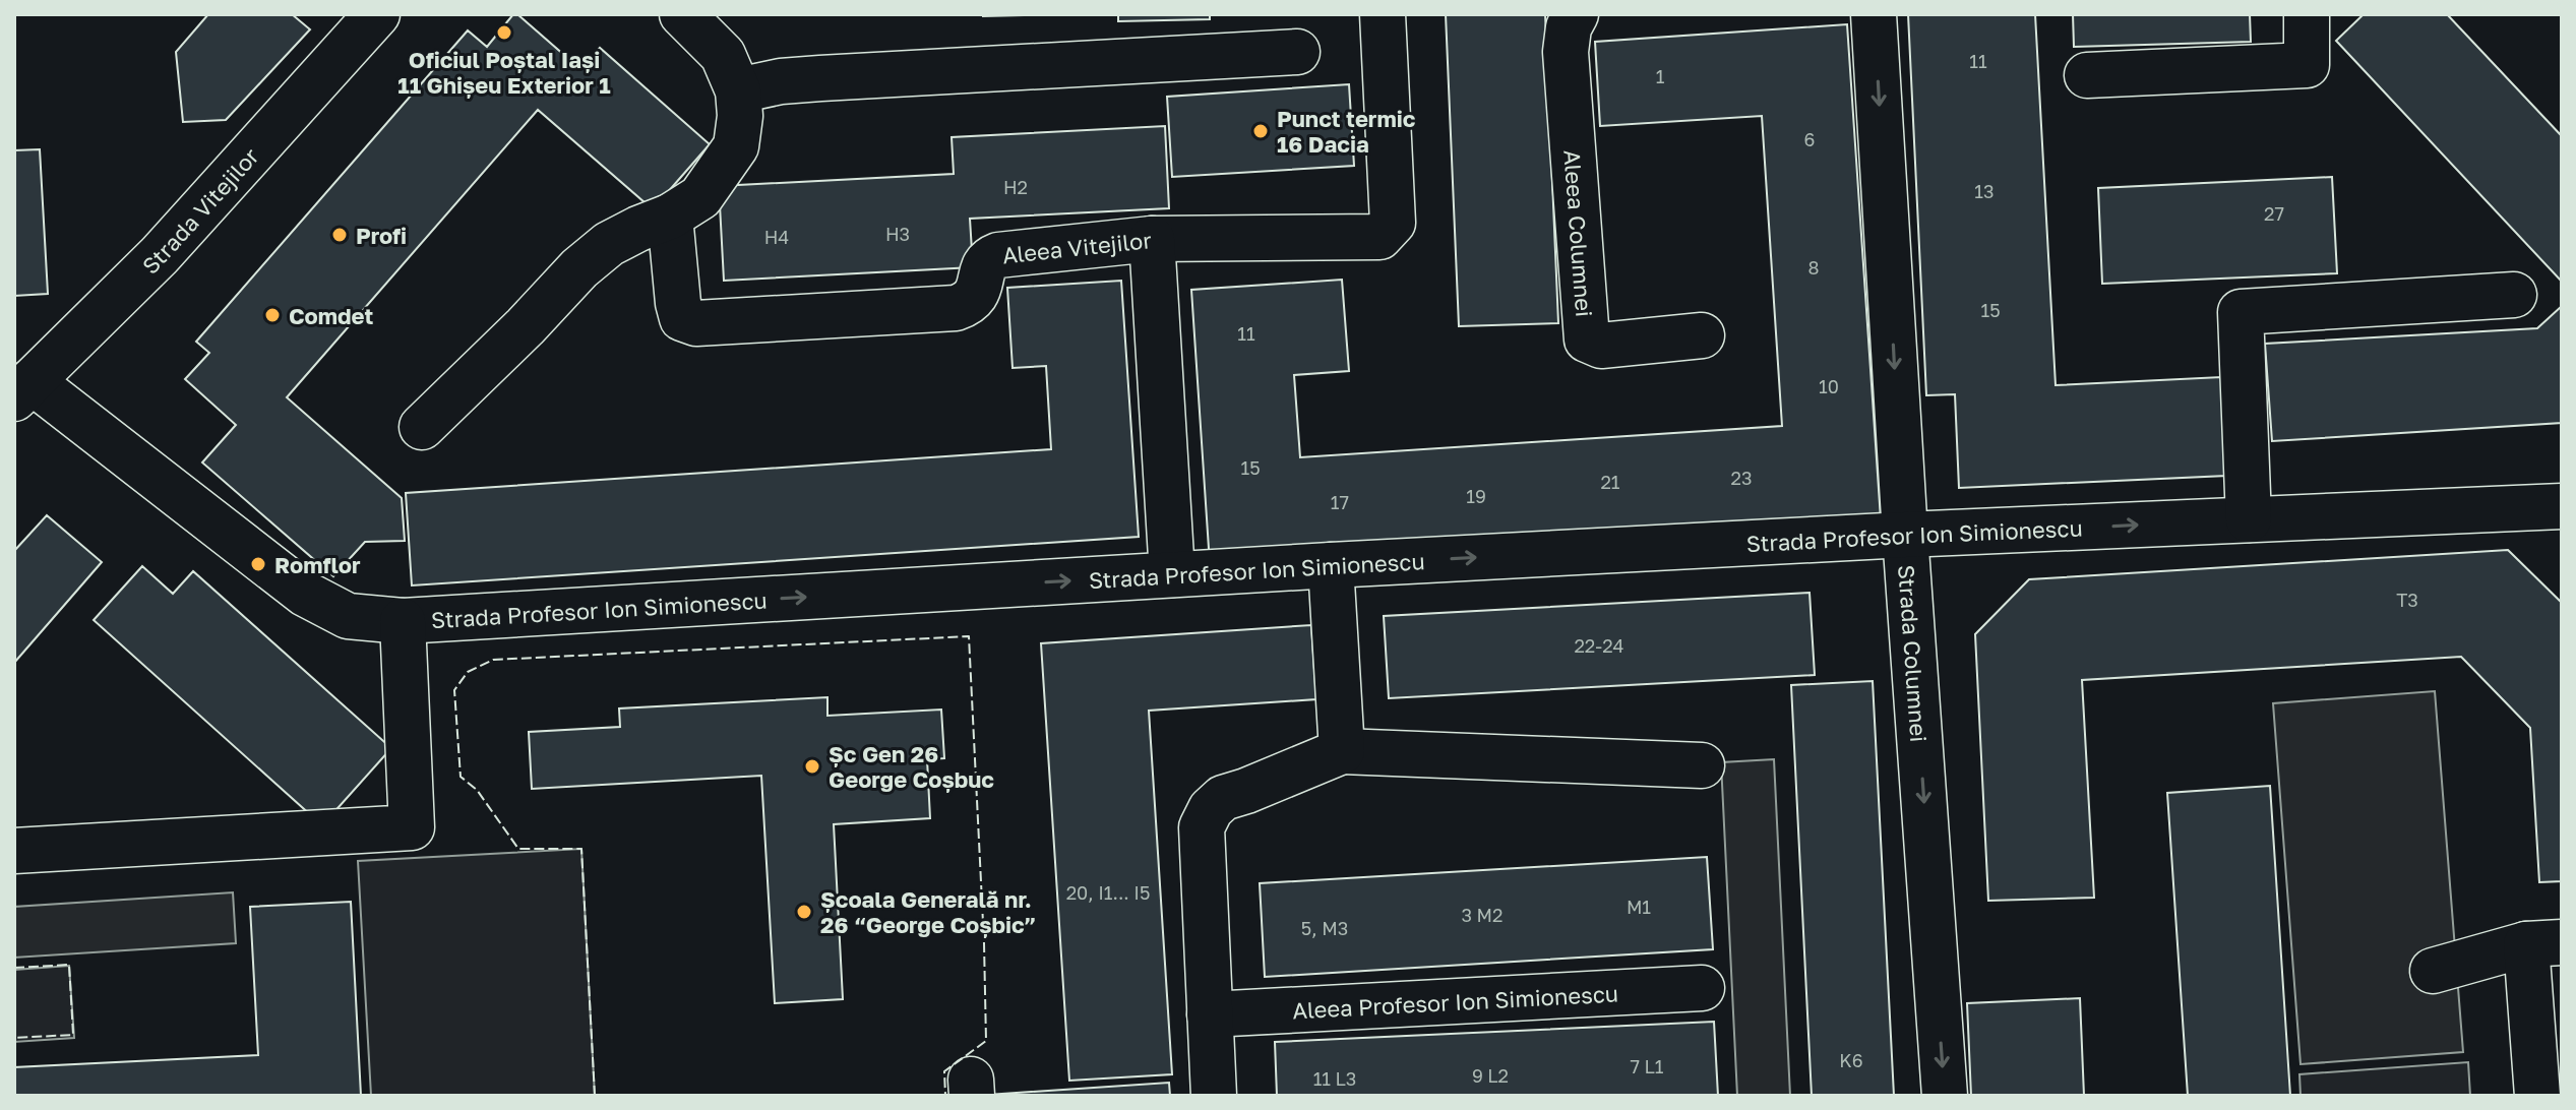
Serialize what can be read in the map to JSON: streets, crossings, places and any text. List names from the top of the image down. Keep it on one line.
{"streets":{"street":["Strada Vitejilor","Aleea Columnei","Aleea Vitejilor","Strada Profesor Ion Simionescu","Strada Columnei","Aleea Profesor Ion Simionescu"]},"crossings":[["Strada Vitejilor","Strada Profesor Ion Simionescu"],["Strada Profesor Ion Simionescu","Strada Columnei"]],"one_way":["Strada Profesor Ion Simionescu","Strada Columnei"],"places":["Oficiul Poștal Iași 11 Ghișeu Exterior 1","Punct termic 16 Dacia","Profi","Comdet","Romflor","Șc Gen 26 George Coșbuc","Școala Generală nr. 26 “George Coșbic”"],"house_numbers":["11","1","6","H2","13","27","H3","H4","8","15","11","10","15","23","21","19","17","T3","22-24","20, I1... I5","M1","3 M2","5, M3","K6","7 L1","9 L2","11 L3"]}
